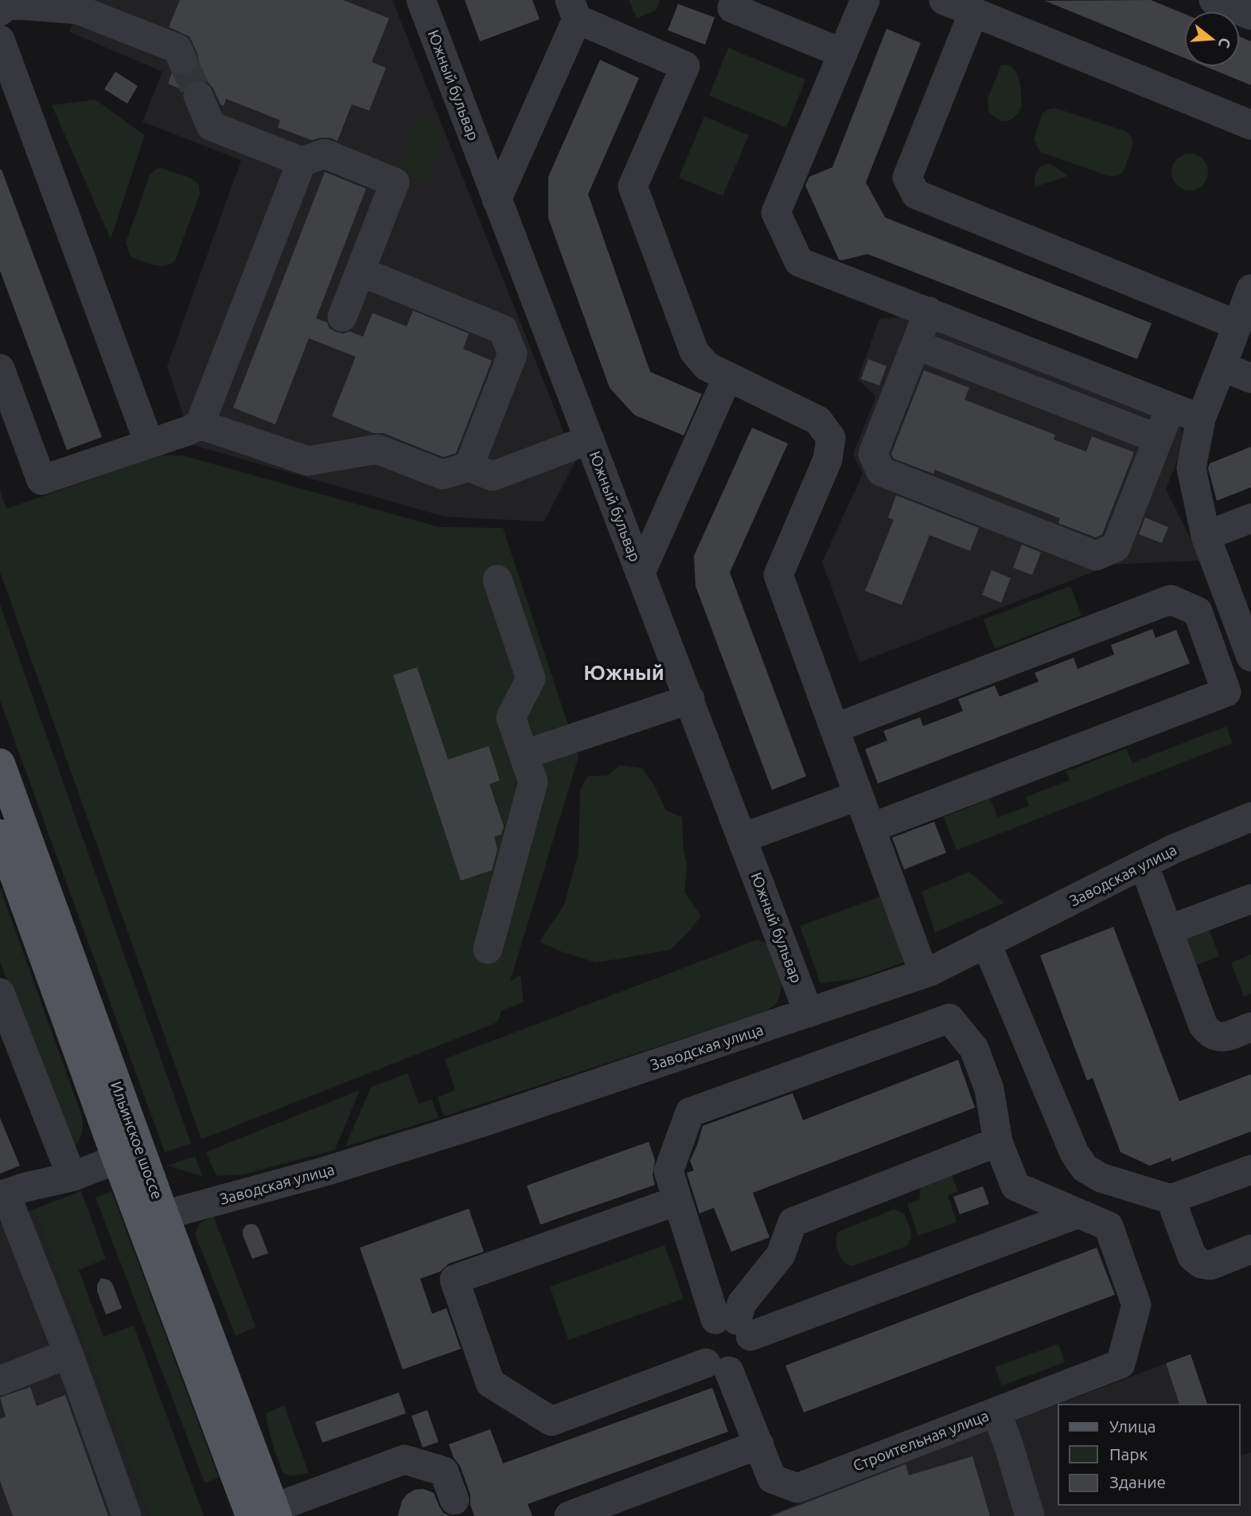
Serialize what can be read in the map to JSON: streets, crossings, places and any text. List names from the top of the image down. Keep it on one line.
{"streets":{"main road":["Ильинское шоссе"],"street":["Южный бульвар","Заводская улица","Строительная улица"]},"crossings":[["Южный бульвар","Заводская улица"],["Заводская улица","Ильинское шоссе"]],"districts":["Южный"],"legend":["Улица","Парк","Здание"],"north":"right"}
